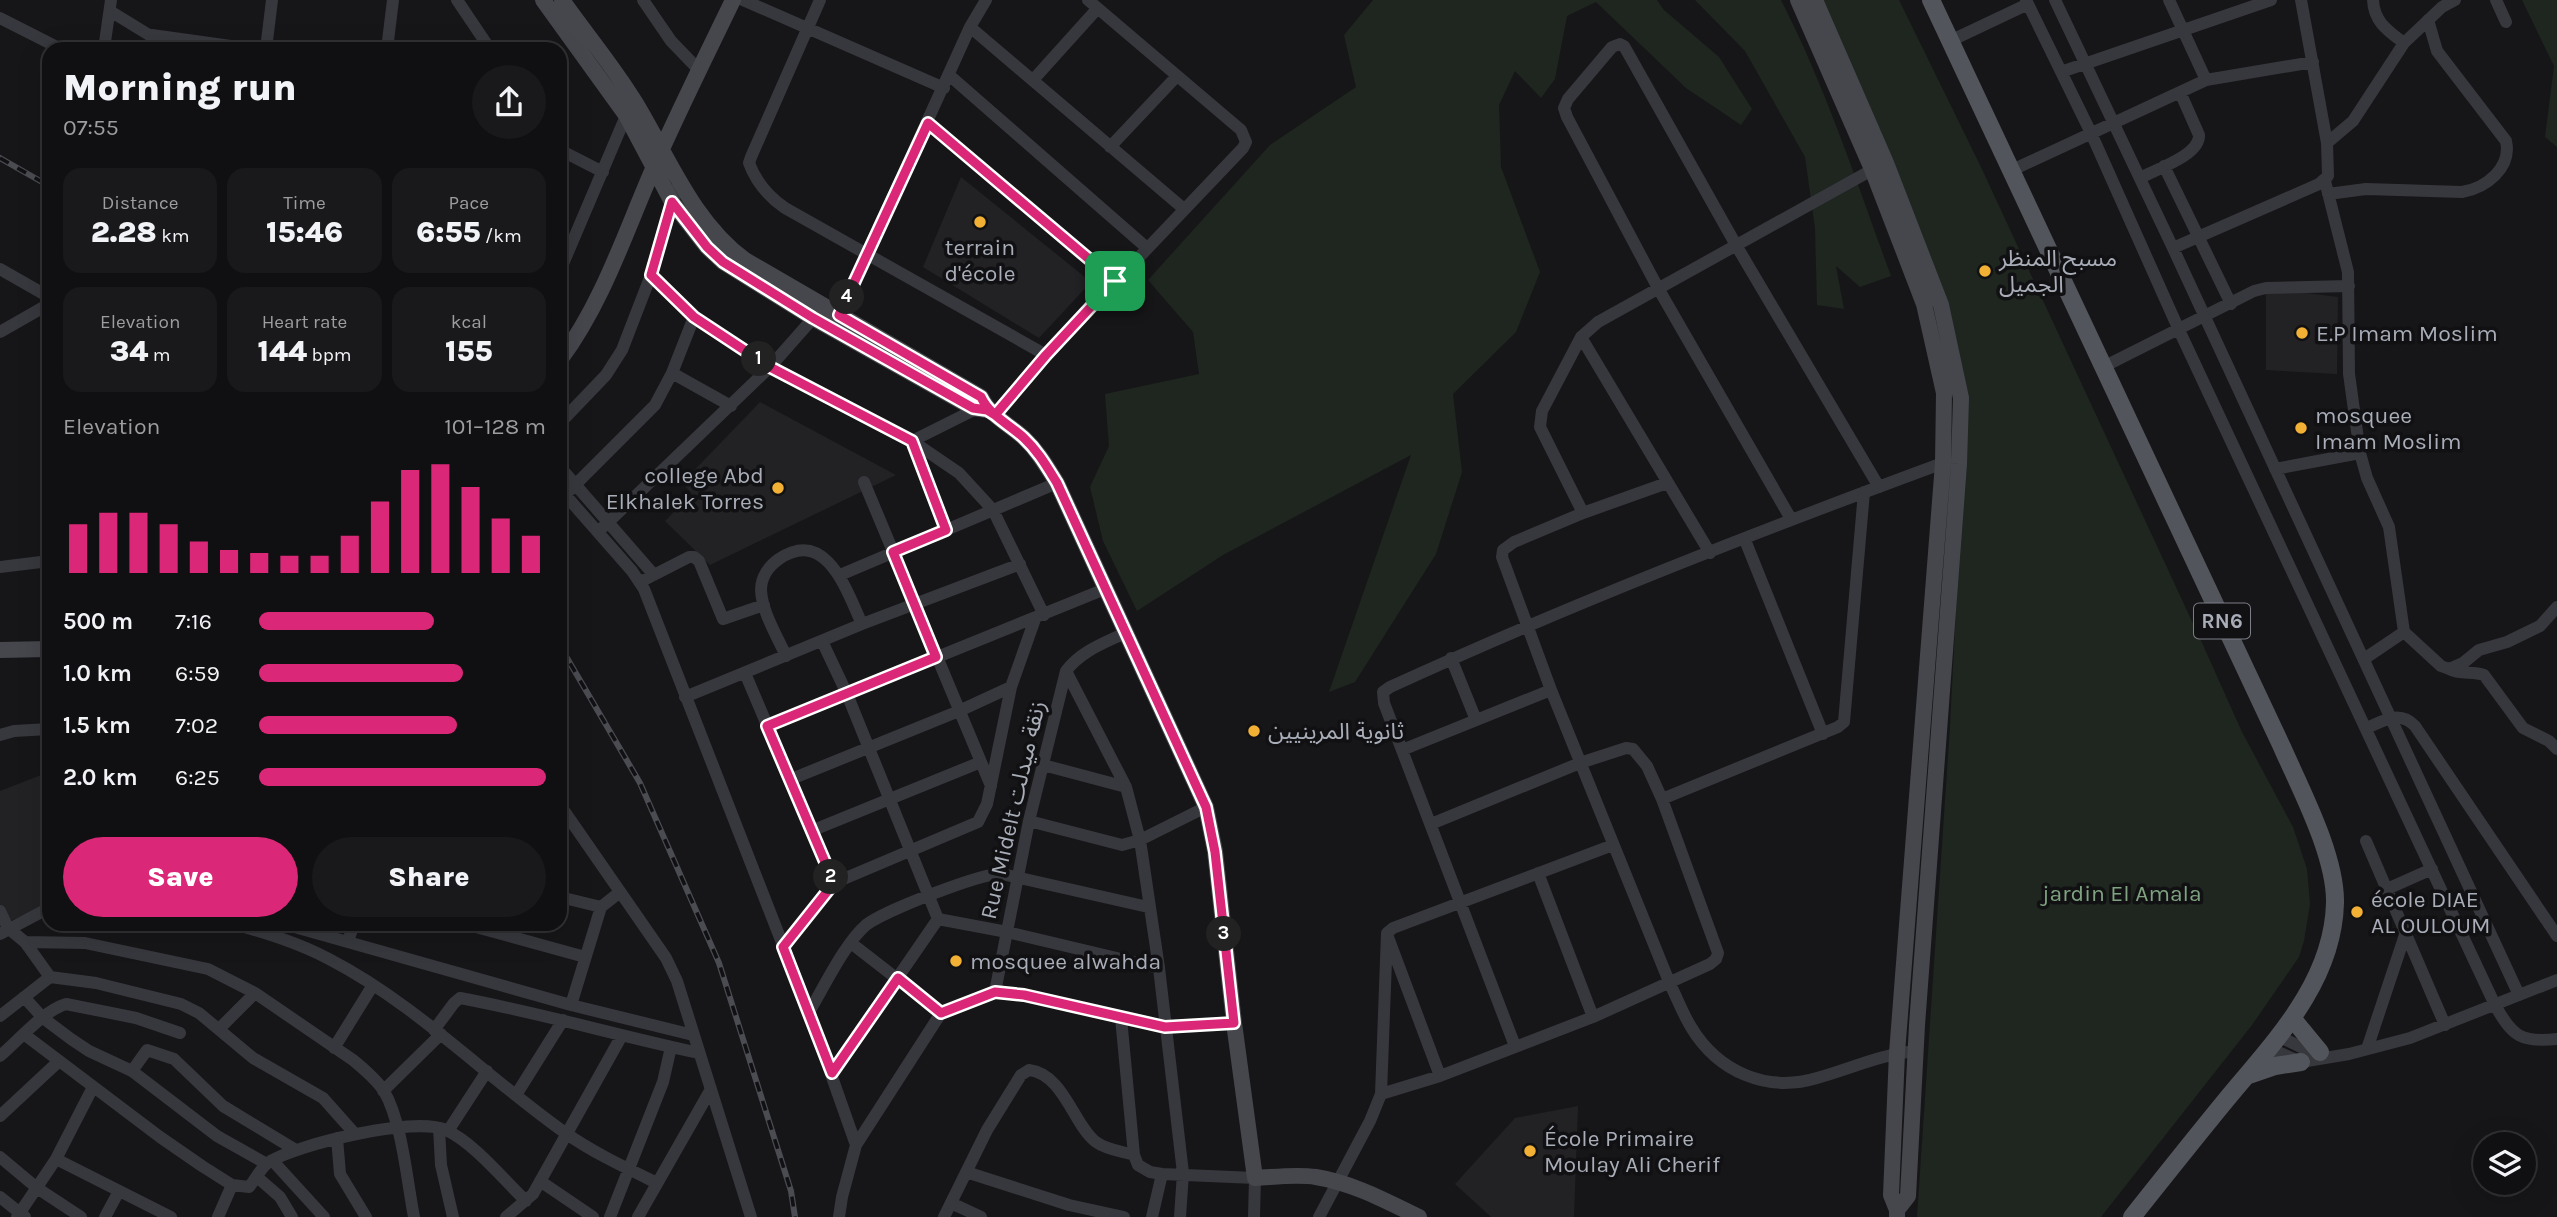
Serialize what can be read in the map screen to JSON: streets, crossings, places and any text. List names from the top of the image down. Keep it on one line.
{"streets":{"main road":["RN6"],"street":["Rue Midelt زنقة ميدلت"]},"parks":["jardin El Amala"],"places":["terrain d'école","مسبح المنظر الجميل","E.P Imam Moslim","mosquee Imam Moslim","college Abd Elkhalek Torres","ثانوية المرينيين","école DIAE AL OULOUM","mosquee alwahda","École Primaire Moulay Ali Cherif"],"page":{"heading":["Morning run","07:55"],"stats":[["Distance","2.28 km"],["Time","15:46"],["Pace","6:55 /km"],["Elevation","34 m"],["Heart rate","144 bpm"],["kcal","155"]],"pins":["4","1","2","3"],"chart":["Elevation","101–128 m"],"list":[{"name":"500 m","note":"7:16"},{"name":"1.0 km","note":"6:59"},{"name":"1.5 km","note":"7:02"},{"name":"2.0 km","note":"6:25"}],"buttons":["Save","Share"]}}
